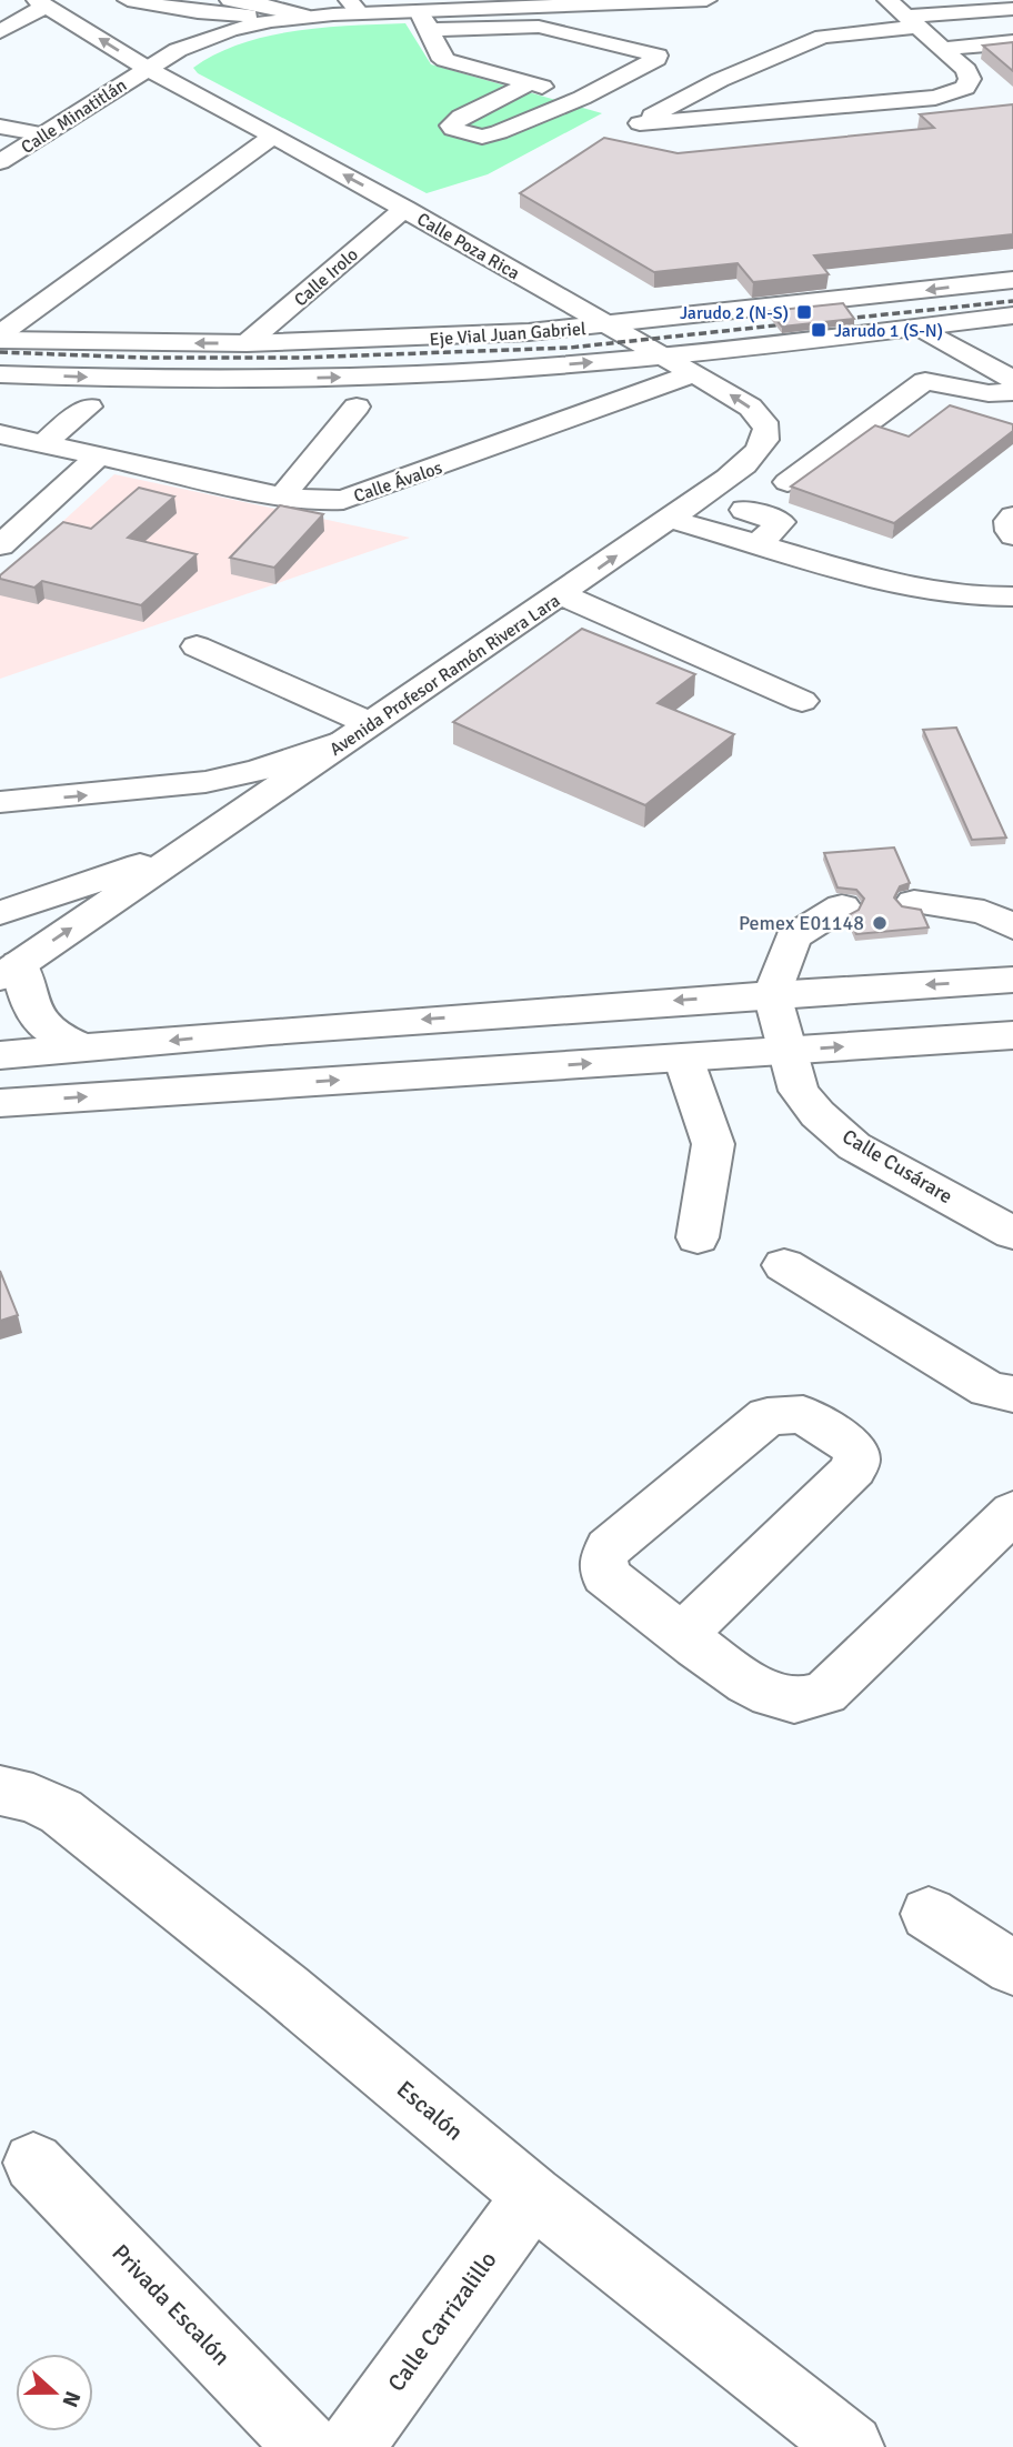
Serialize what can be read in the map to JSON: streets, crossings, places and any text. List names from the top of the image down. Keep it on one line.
{"streets":{"street":["Calle Minatitlán","Calle Poza Rica","Calle Irolo","Eje Vial Juan Gabriel","Calle Ávalos","Avenida Profesor Ramón Rivera Lara","Calle Cusárare","Escalón","Privada Escalón","Calle Carrizalillo"]},"crossings":[["Calle Minatitlán","Calle Poza Rica"],["Calle Poza Rica","Calle Irolo"],["Calle Poza Rica","Eje Vial Juan Gabriel"],["Calle Poza Rica","Avenida Profesor Ramón Rivera Lara"],["Calle Irolo","Eje Vial Juan Gabriel"],["Eje Vial Juan Gabriel","Avenida Profesor Ramón Rivera Lara"],["Calle Ávalos","Avenida Profesor Ramón Rivera Lara"],["Escalón","Calle Carrizalillo"]],"places":{"transit":["Jarudo 2 (N-S)","Jarudo 1 (S-N)"],"other":["Pemex E01148"]},"north":"right"}
